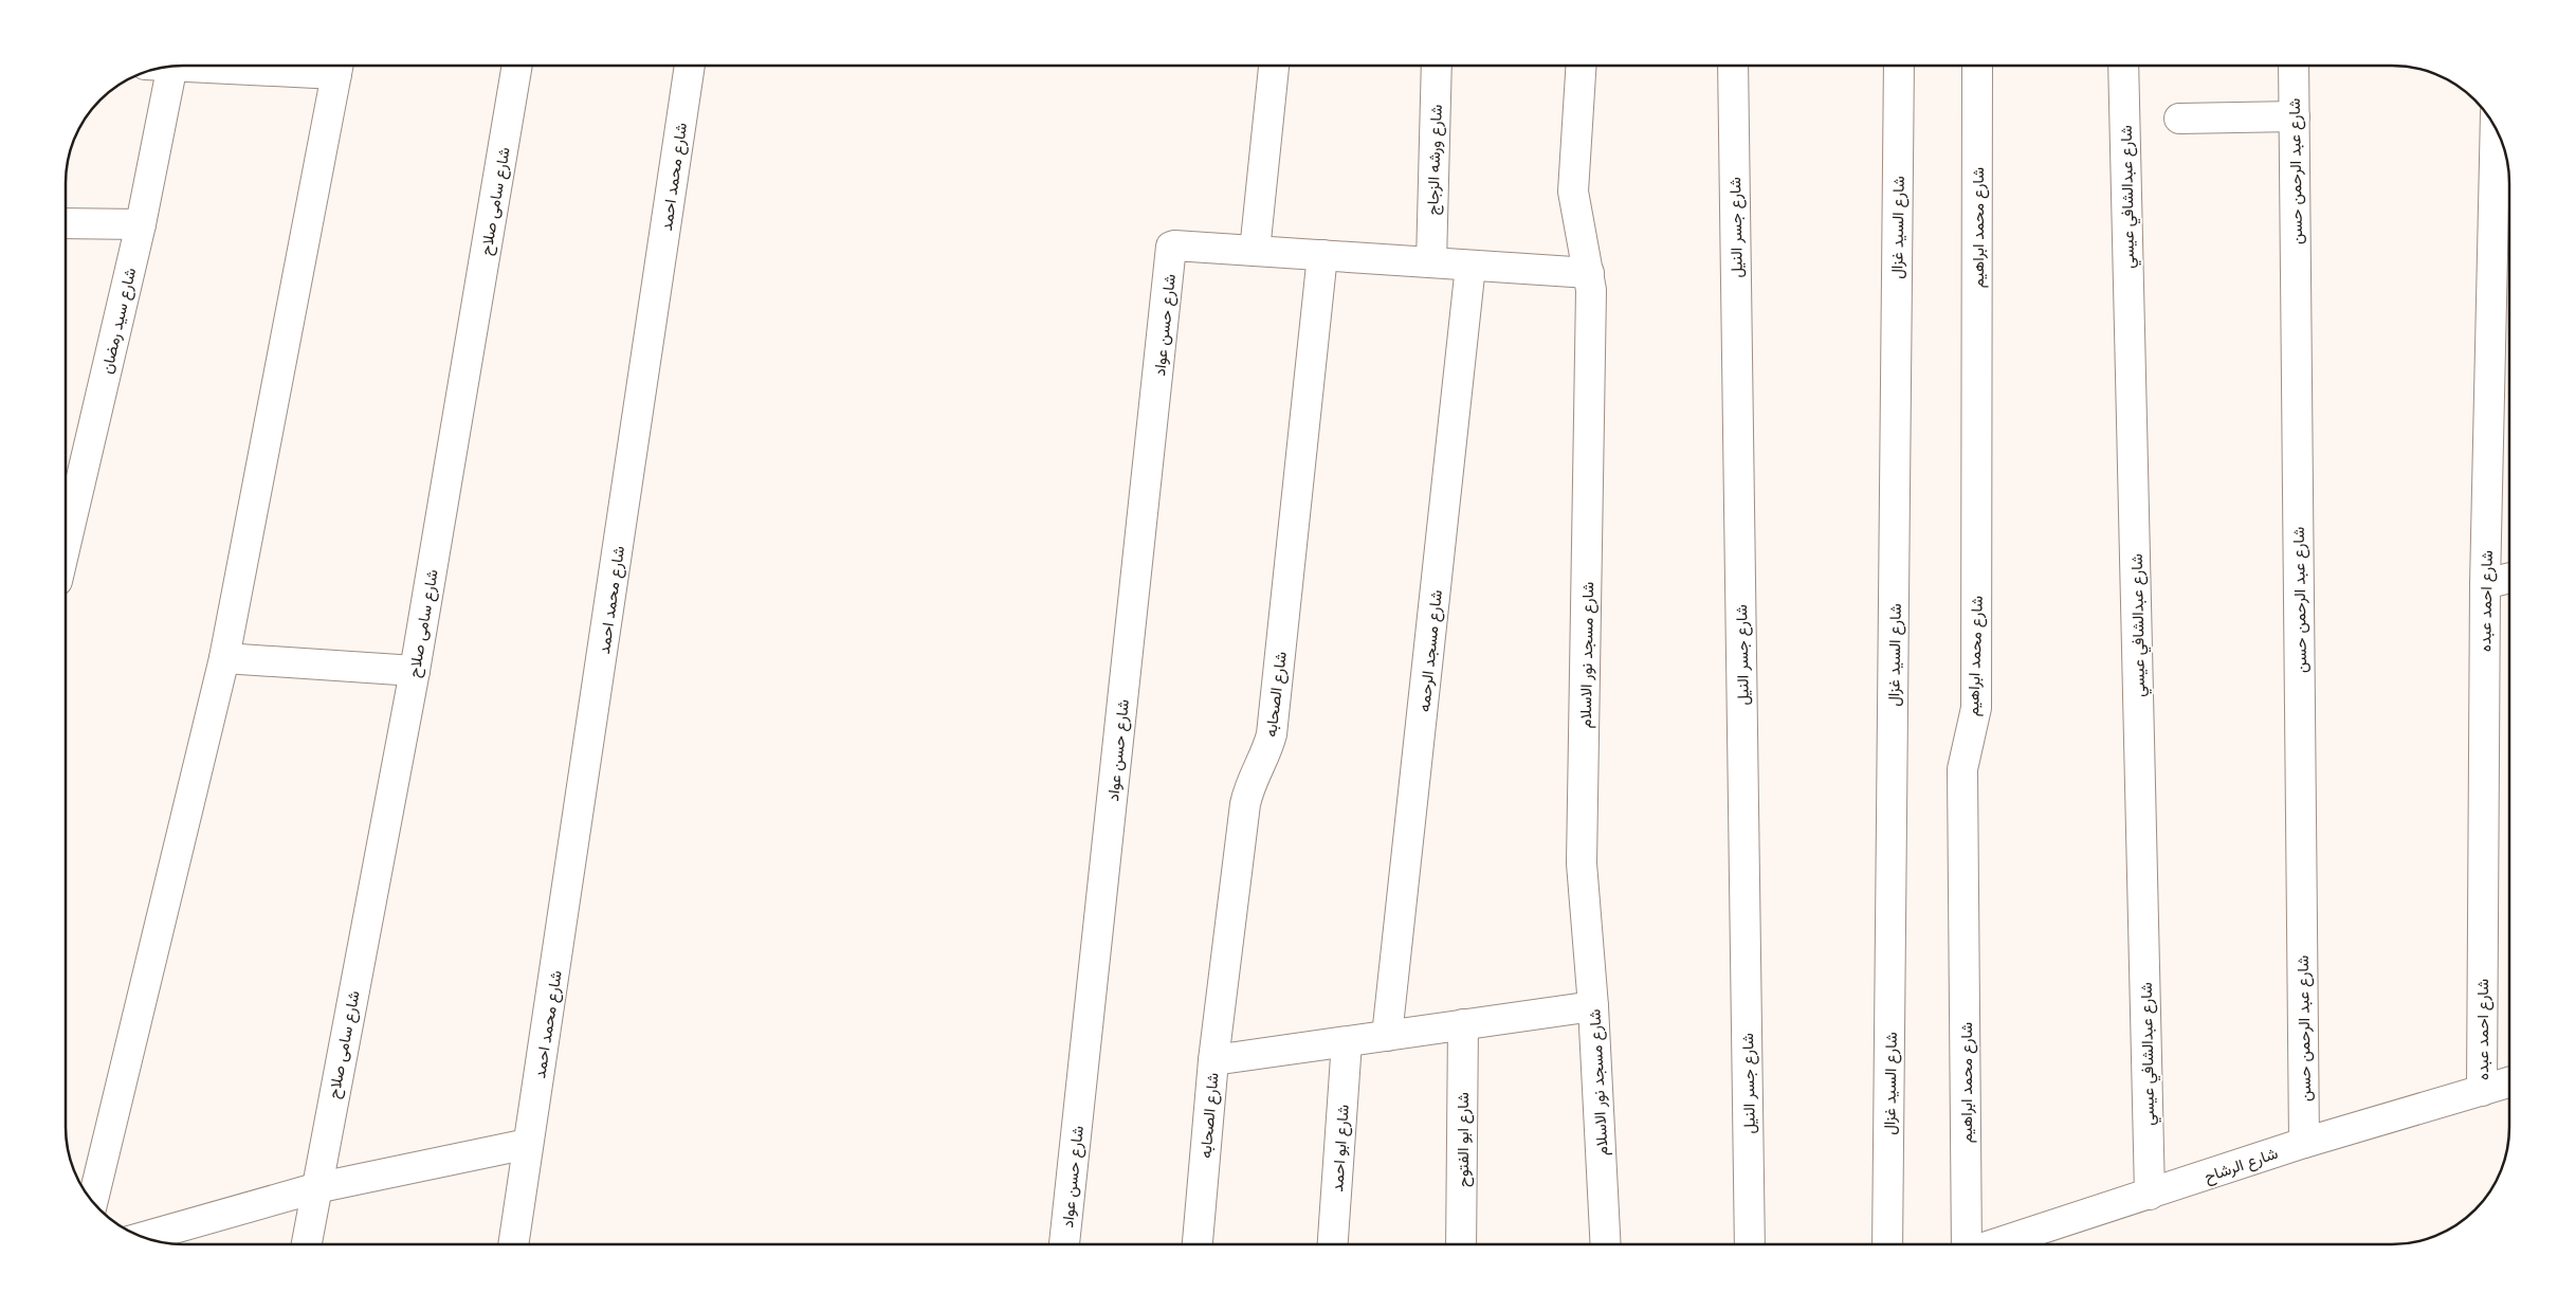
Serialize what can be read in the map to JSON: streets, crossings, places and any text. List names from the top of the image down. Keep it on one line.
{"streets":{"street":["شارع ورشه الزجاج","شارع عبد الرحمن حسن","شارع محمد احمد","شارع عبدالشافي عيسي","شارع سامى صلاح","شارع جسر النيل","شارع السيد غزال","شارع محمد ابراهيم","شارع سيد رمضان","شارع حسن عواد","شارع احمد عبده","شارع مسجد الرحمه","شارع مسجد نور الاسلام","شارع الصحابه","شارع ابو الفتوح","شارع ابو احمد","شارع الرشاح"]},"crossings":[["شارع عبد الرحمن حسن","شارع الرشاح"],["شارع عبدالشافي عيسي","شارع الرشاح"],["شارع احمد عبده","شارع الرشاح"]]}
